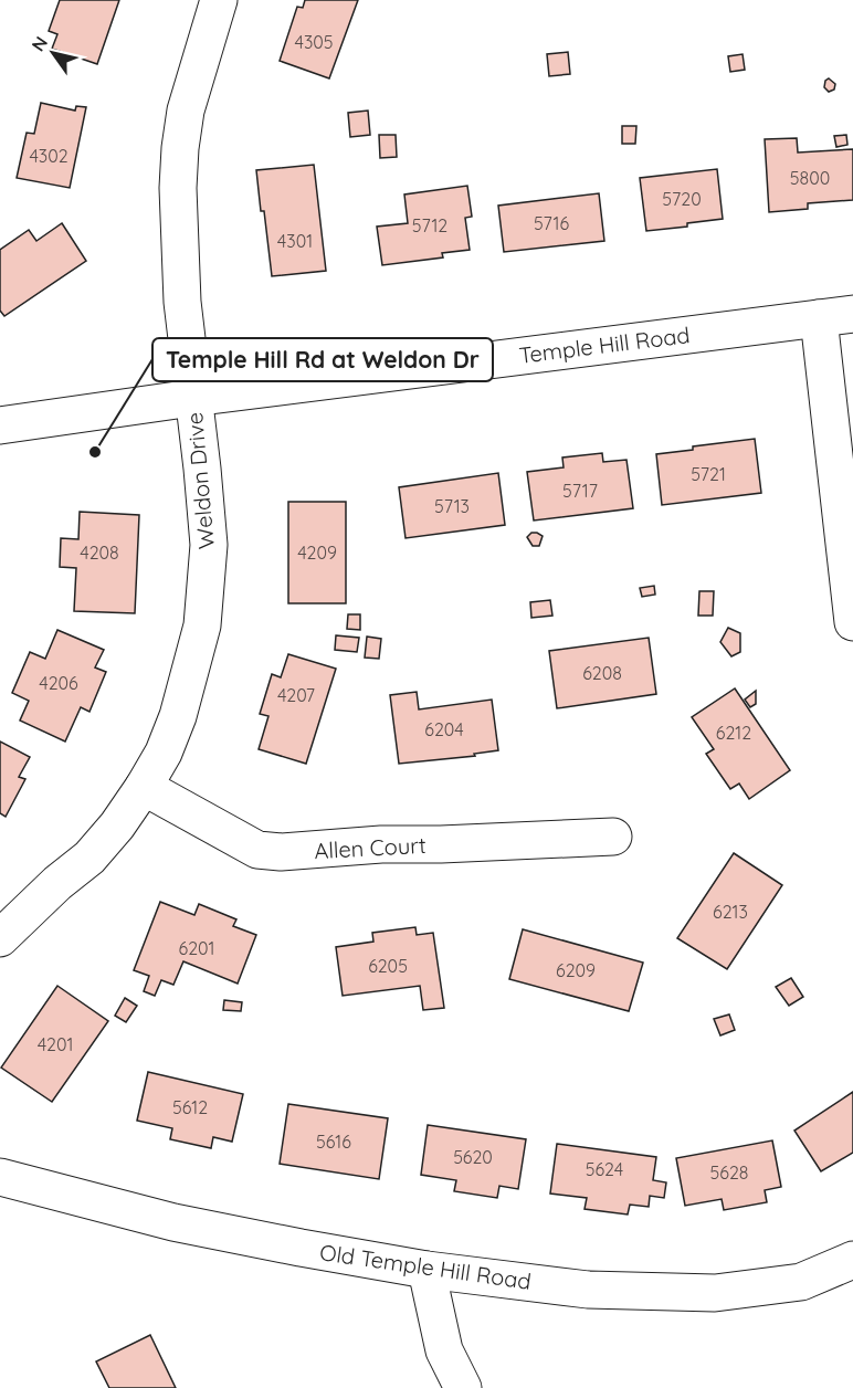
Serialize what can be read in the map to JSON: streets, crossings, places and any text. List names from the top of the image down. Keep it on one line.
{"streets":{"street":["Temple Hill Road","Weldon Drive","Allen Court","Old Temple Hill Road"]},"crossings":[["Temple Hill Road","Weldon Drive"],["Weldon Drive","Allen Court"]],"places":["Temple Hill Rd at Weldon Dr"],"house_numbers":["4305","4302","5800","5720","5716","5712","4301","5721","5717","5713","4208","4209","6208","4206","4207","6204","6212","6213","6201","6205","6209","4201","5612","5616","5620","5624","5628"],"north":"top left"}
